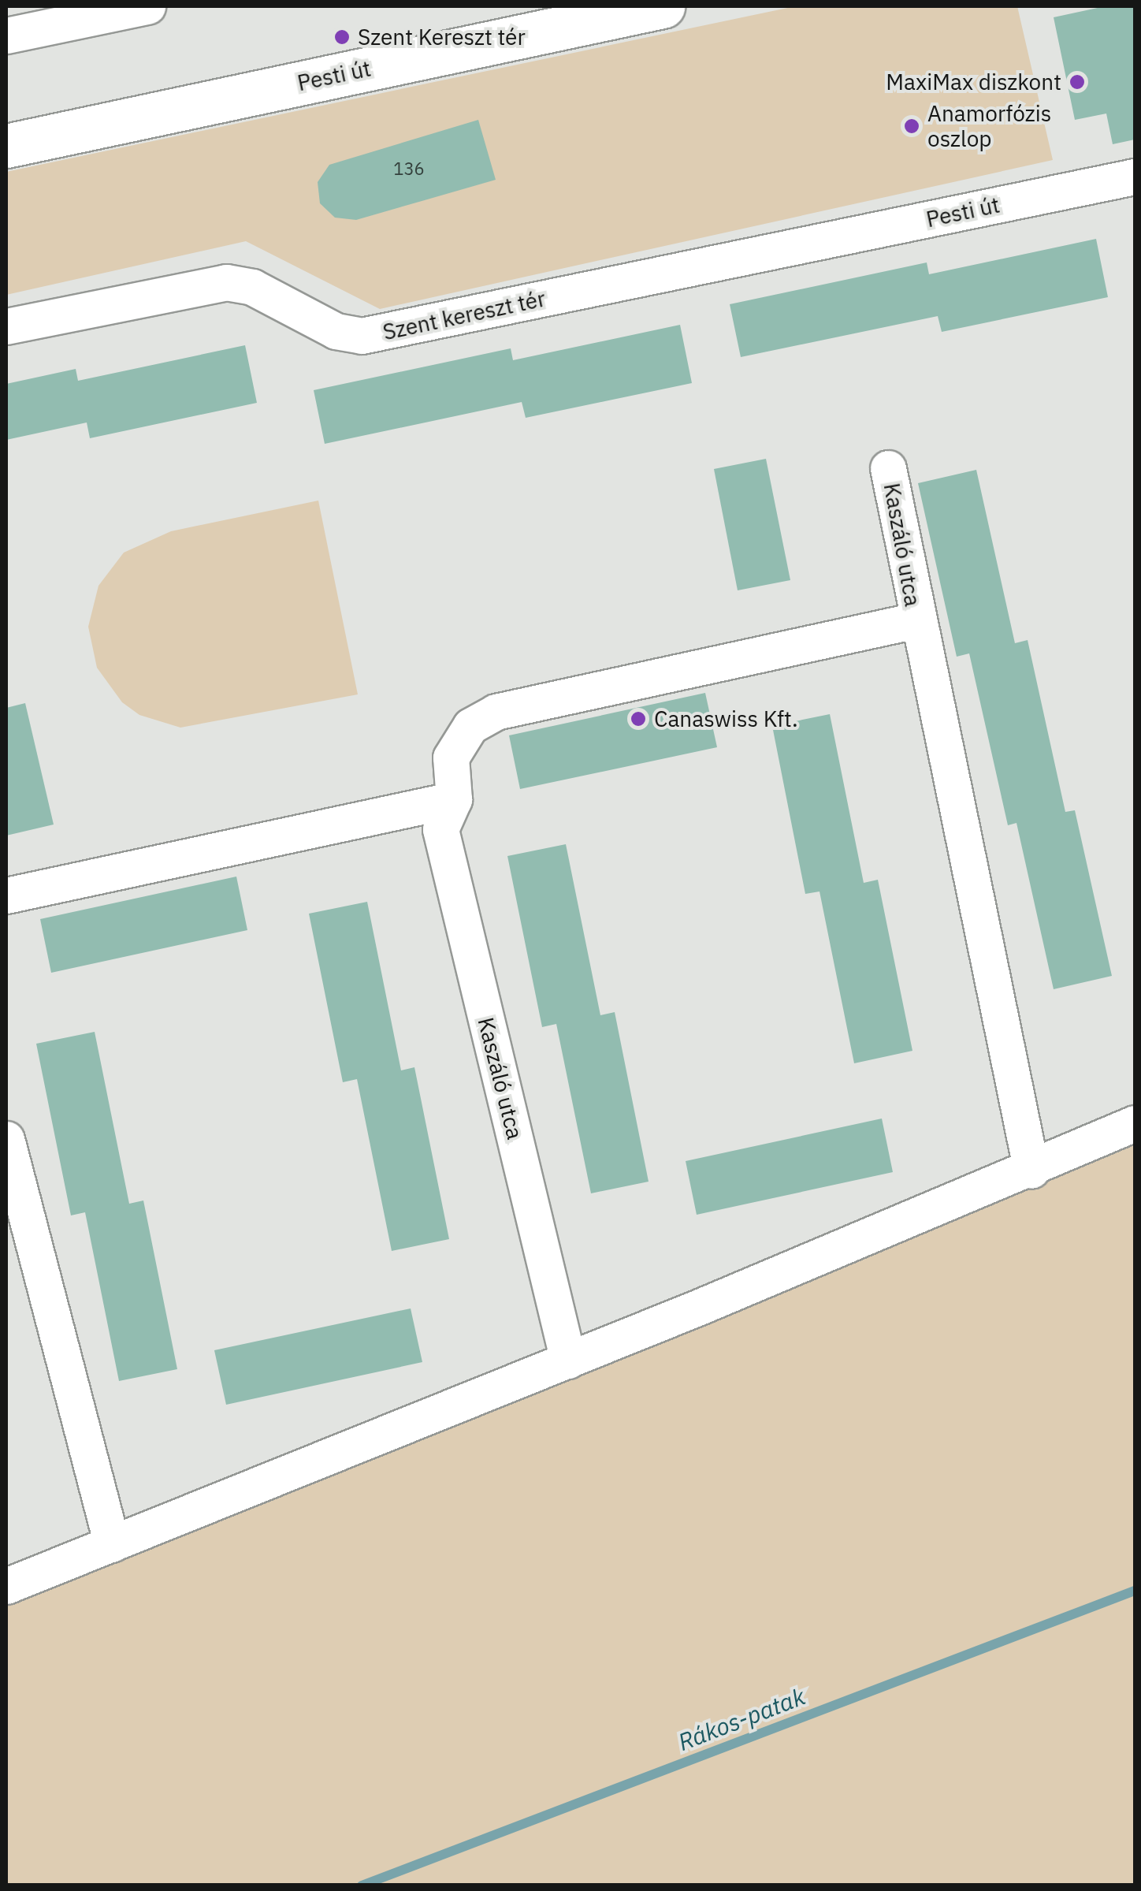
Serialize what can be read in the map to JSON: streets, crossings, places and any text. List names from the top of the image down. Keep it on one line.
{"streets":{"main road":["Pesti út"],"street":["Szent kereszt tér","Kaszáló utca"]},"crossings":[["Pesti út","Szent kereszt tér"]],"water":["Rákos-patak"],"places":["Szent Kereszt tér","MaxiMax diszkont","Anamorfózis oszlop","Canaswiss Kft."],"house_numbers":["136"]}
